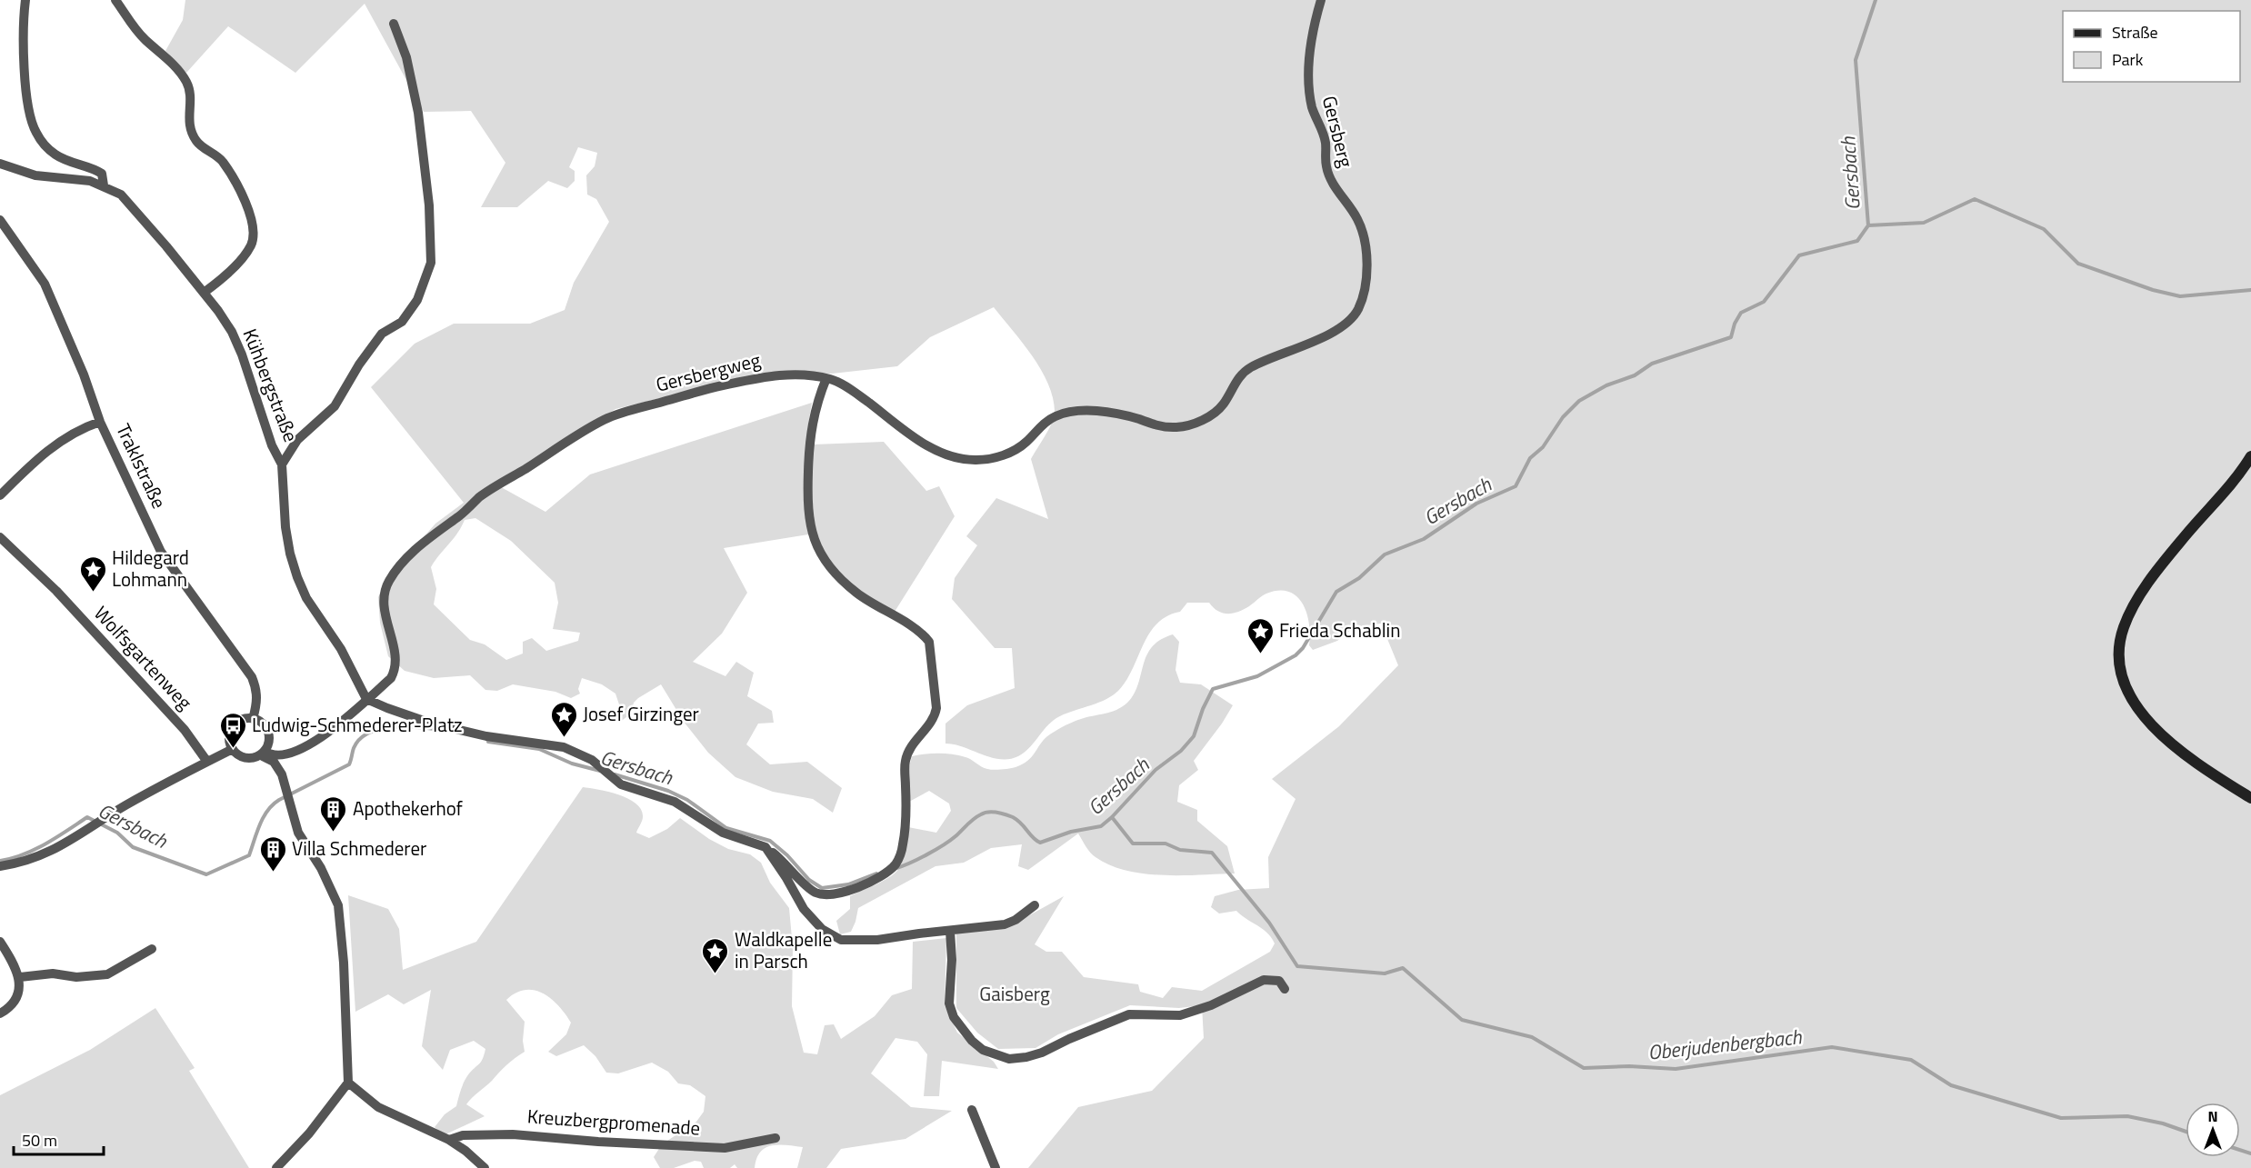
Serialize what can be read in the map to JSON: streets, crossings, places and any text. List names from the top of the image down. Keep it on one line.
{"streets":{"street":["Gersberg","Gersbergweg","Kühbergstraße","Traklstraße","Wolfsgartenweg","Kreuzbergpromenade"]},"crossings":[["Gersberg","Gersbergweg"],["Gersbergweg","Kühbergstraße"]],"water":["Gersbach","Oberjudenbergbach"],"parks":["Gaisberg"],"places":{"place":["Hildegard Lohmann","Frieda Schablin","Josef Girzinger","Waldkapelle in Parsch"],"bus stop":["Ludwig-Schmederer-Platz"],"building":["Apothekerhof","Villa Schmederer"]},"legend":["Straße","Park"],"scale_bar":"50 m","north":"top"}
